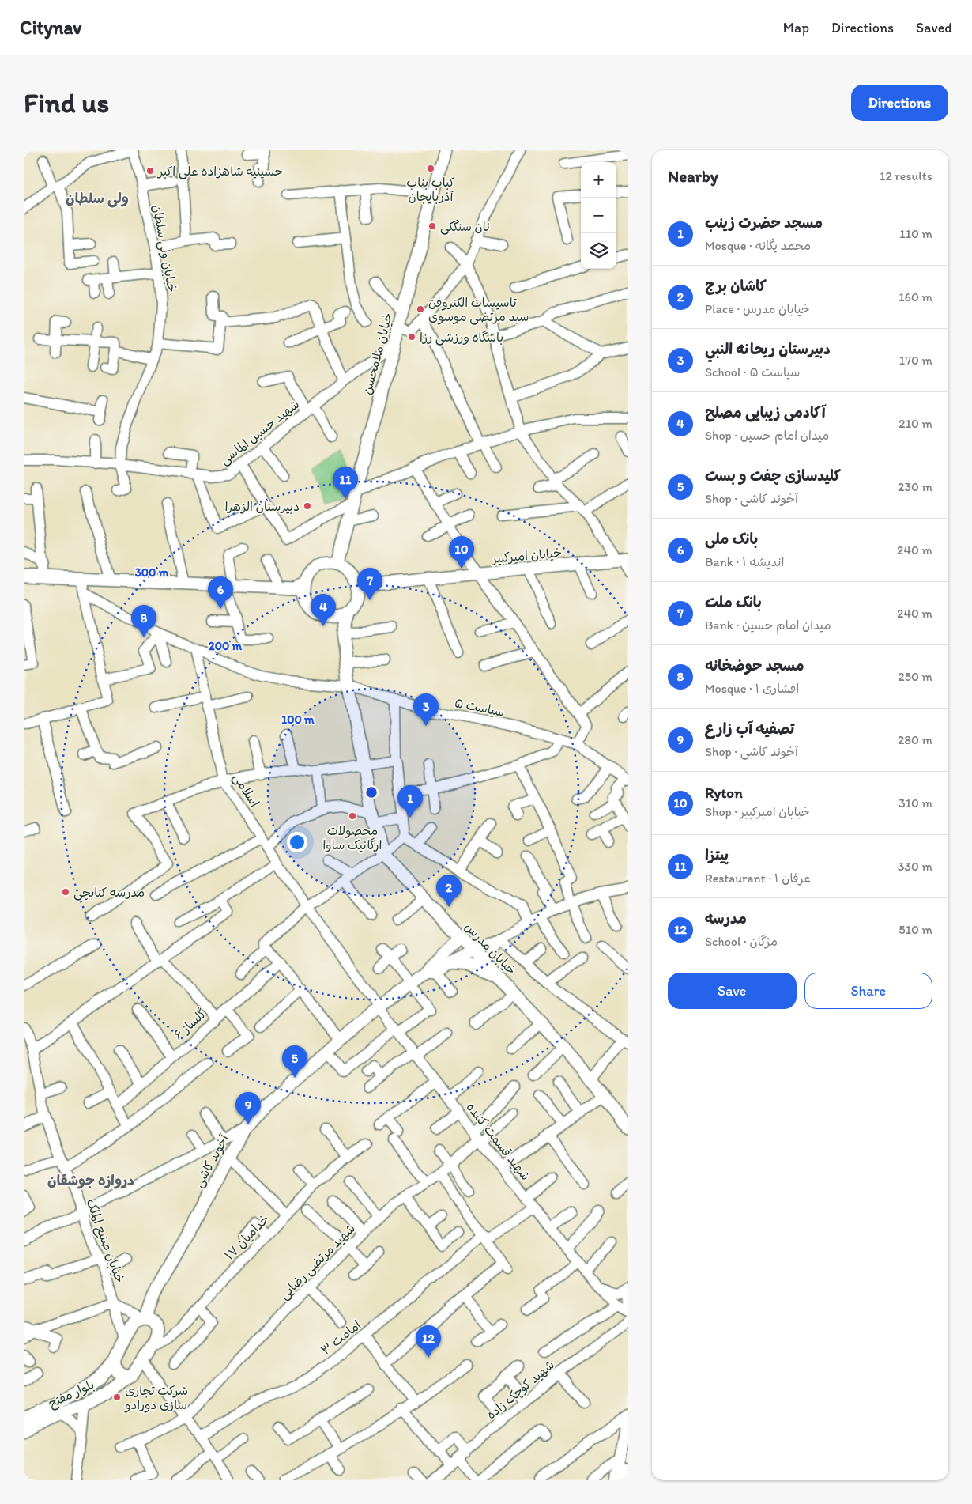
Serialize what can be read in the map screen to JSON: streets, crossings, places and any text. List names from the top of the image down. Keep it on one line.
{"streets":{"main road":["خیابان ملامحسن","خیابان امیرکبیر","خیابان مدرس","آخوند کاشی","بلوار مفتح"],"street":["خیابان ولی سلطان","شهید حسین الماسی","سیاست ۵","اسلامی","گلساز ۶","شهید قسمت کننده","خدامیان ۱۷","خیابان صنیع الملک","شهید مرتضی رضایی","امامت ۳","شهید کوچک زاده"]},"crossings":[["خیابان ولی سلطان","شهید حسین الماسی"],["خیابان ملامحسن","شهید حسین الماسی"],["خیابان ملامحسن","خیابان امیرکبیر"],["سیاست ۵","اسلامی"],["سیاست ۵","خیابان مدرس"],["اسلامی","شهید قسمت کننده"],["اسلامی","آخوند کاشی"],["خیابان مدرس","آخوند کاشی"],["شهید قسمت کننده","آخوند کاشی"],["شهید قسمت کننده","شهید مرتضی رضایی"],["آخوند کاشی","بلوار مفتح"],["خدامیان ۱۷","بلوار مفتح"],["خیابان صنیع الملک","بلوار مفتح"]],"districts":["ولی سلطان","دروازه جوشقان"],"places":["کباب بناب آذربایجان","حسینیه شاهزاده علی اکبر","نان سنگکی","تاسیسات الکتروفن سید مرتضی موسوی","باشگاه ورزشی رزا","دبیرستان الزهرا","محصولات ارگانیک ساوا","مدرسه کتابچی","شرکت تجاری سازی دورادو"],"page":{"header":"Citynav","nav":["Map","Directions","Saved"],"buttons":["Directions",["Save","Share"]],"title":"Find us","heading":["Nearby","12 results"],"map_buttons":["+","−"],"list":[{"mark":"1","name":"مسجد حضرت زینب","note":"Mosque · محمد یگانه","value":"110 m"},{"mark":"2","name":"کاشان برج","note":"Place · خیابان مدرس","value":"160 m"},{"mark":"3","name":"دبيرستان ريحانه النبي","note":"School · سیاست ۵","value":"170 m"},{"mark":"4","name":"آکادمی زیبایی مصلح","note":"Shop · میدان امام حسین","value":"210 m"},{"mark":"5","name":"کلیدسازی چفت و بست","note":"Shop · آخوند کاشی","value":"230 m"},{"mark":"6","name":"بانک ملی","note":"Bank · اندیشه ۱","value":"240 m"},{"mark":"7","name":"بانک ملت","note":"Bank · میدان امام حسین","value":"240 m"},{"mark":"8","name":"مسجد حوضخانه","note":"Mosque · افشاری ۱","value":"250 m"},{"mark":"9","name":"تصفیه آب زارع","note":"Shop · آخوند کاشی","value":"280 m"},{"mark":"10","name":"Ryton","note":"Shop · خیابان امیرکبیر","value":"310 m"},{"mark":"11","name":"پیتزا","note":"Restaurant · عرفان ۱","value":"330 m"},{"mark":"12","name":"مدرسه","note":"School · مژگان","value":"510 m"}],"pins":["11","10","7","6","4","8","3","1","2","5","9","12"]},"rings":["300 m","200 m","100 m"]}
